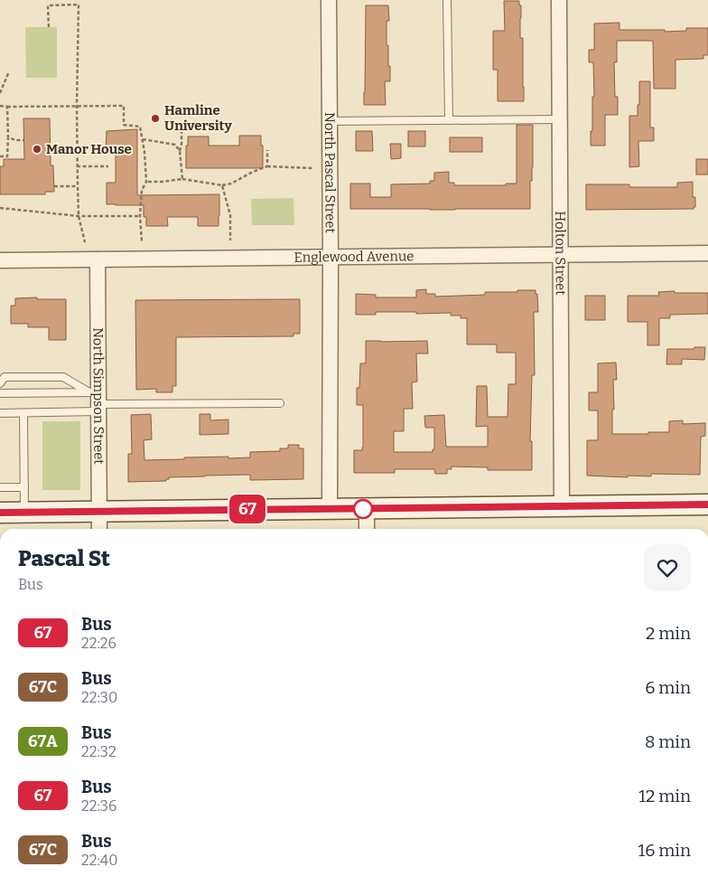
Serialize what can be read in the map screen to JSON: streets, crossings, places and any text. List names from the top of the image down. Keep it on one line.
{"streets":{"street":["North Pascal Street","Holton Street","Englewood Avenue","North Simpson Street"]},"crossings":[["North Pascal Street","Englewood Avenue"],["Holton Street","Englewood Avenue"],["Englewood Avenue","North Simpson Street"]],"places":["Hamline University","Manor House"],"lines":["bus line 67"],"page":{"on_map":"67","heading":["Pascal St","Bus"],"list":[{"mark":"67","name":"Bus","note":"22:26","value":"2 min"},{"mark":"67C","name":"Bus","note":"22:30","value":"6 min"},{"mark":"67A","name":"Bus","note":"22:32","value":"8 min"},{"mark":"67","name":"Bus","note":"22:36","value":"12 min"},{"mark":"67C","name":"Bus","note":"22:40","value":"16 min"}]}}
